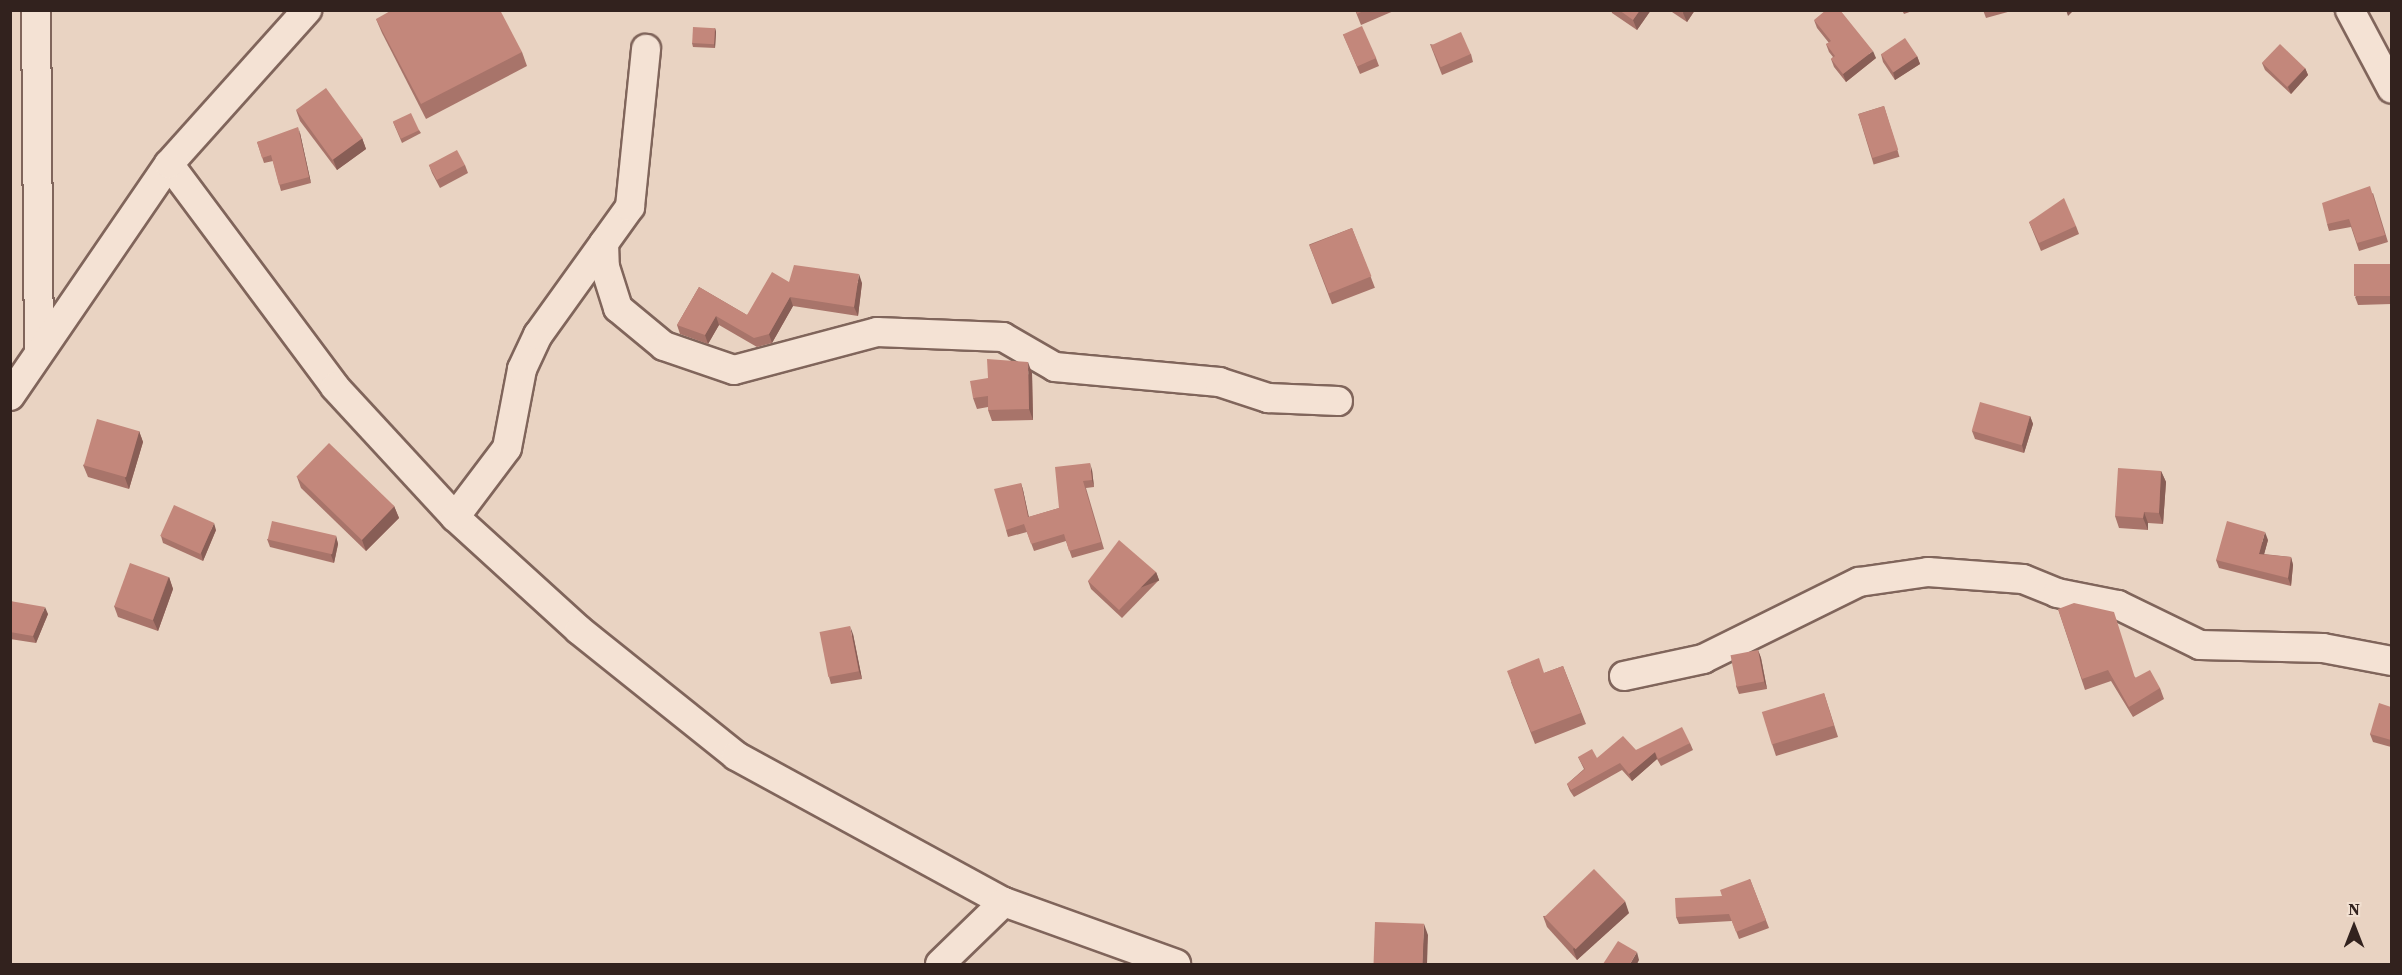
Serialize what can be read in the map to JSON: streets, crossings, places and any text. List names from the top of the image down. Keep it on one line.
{"north":"top"}
